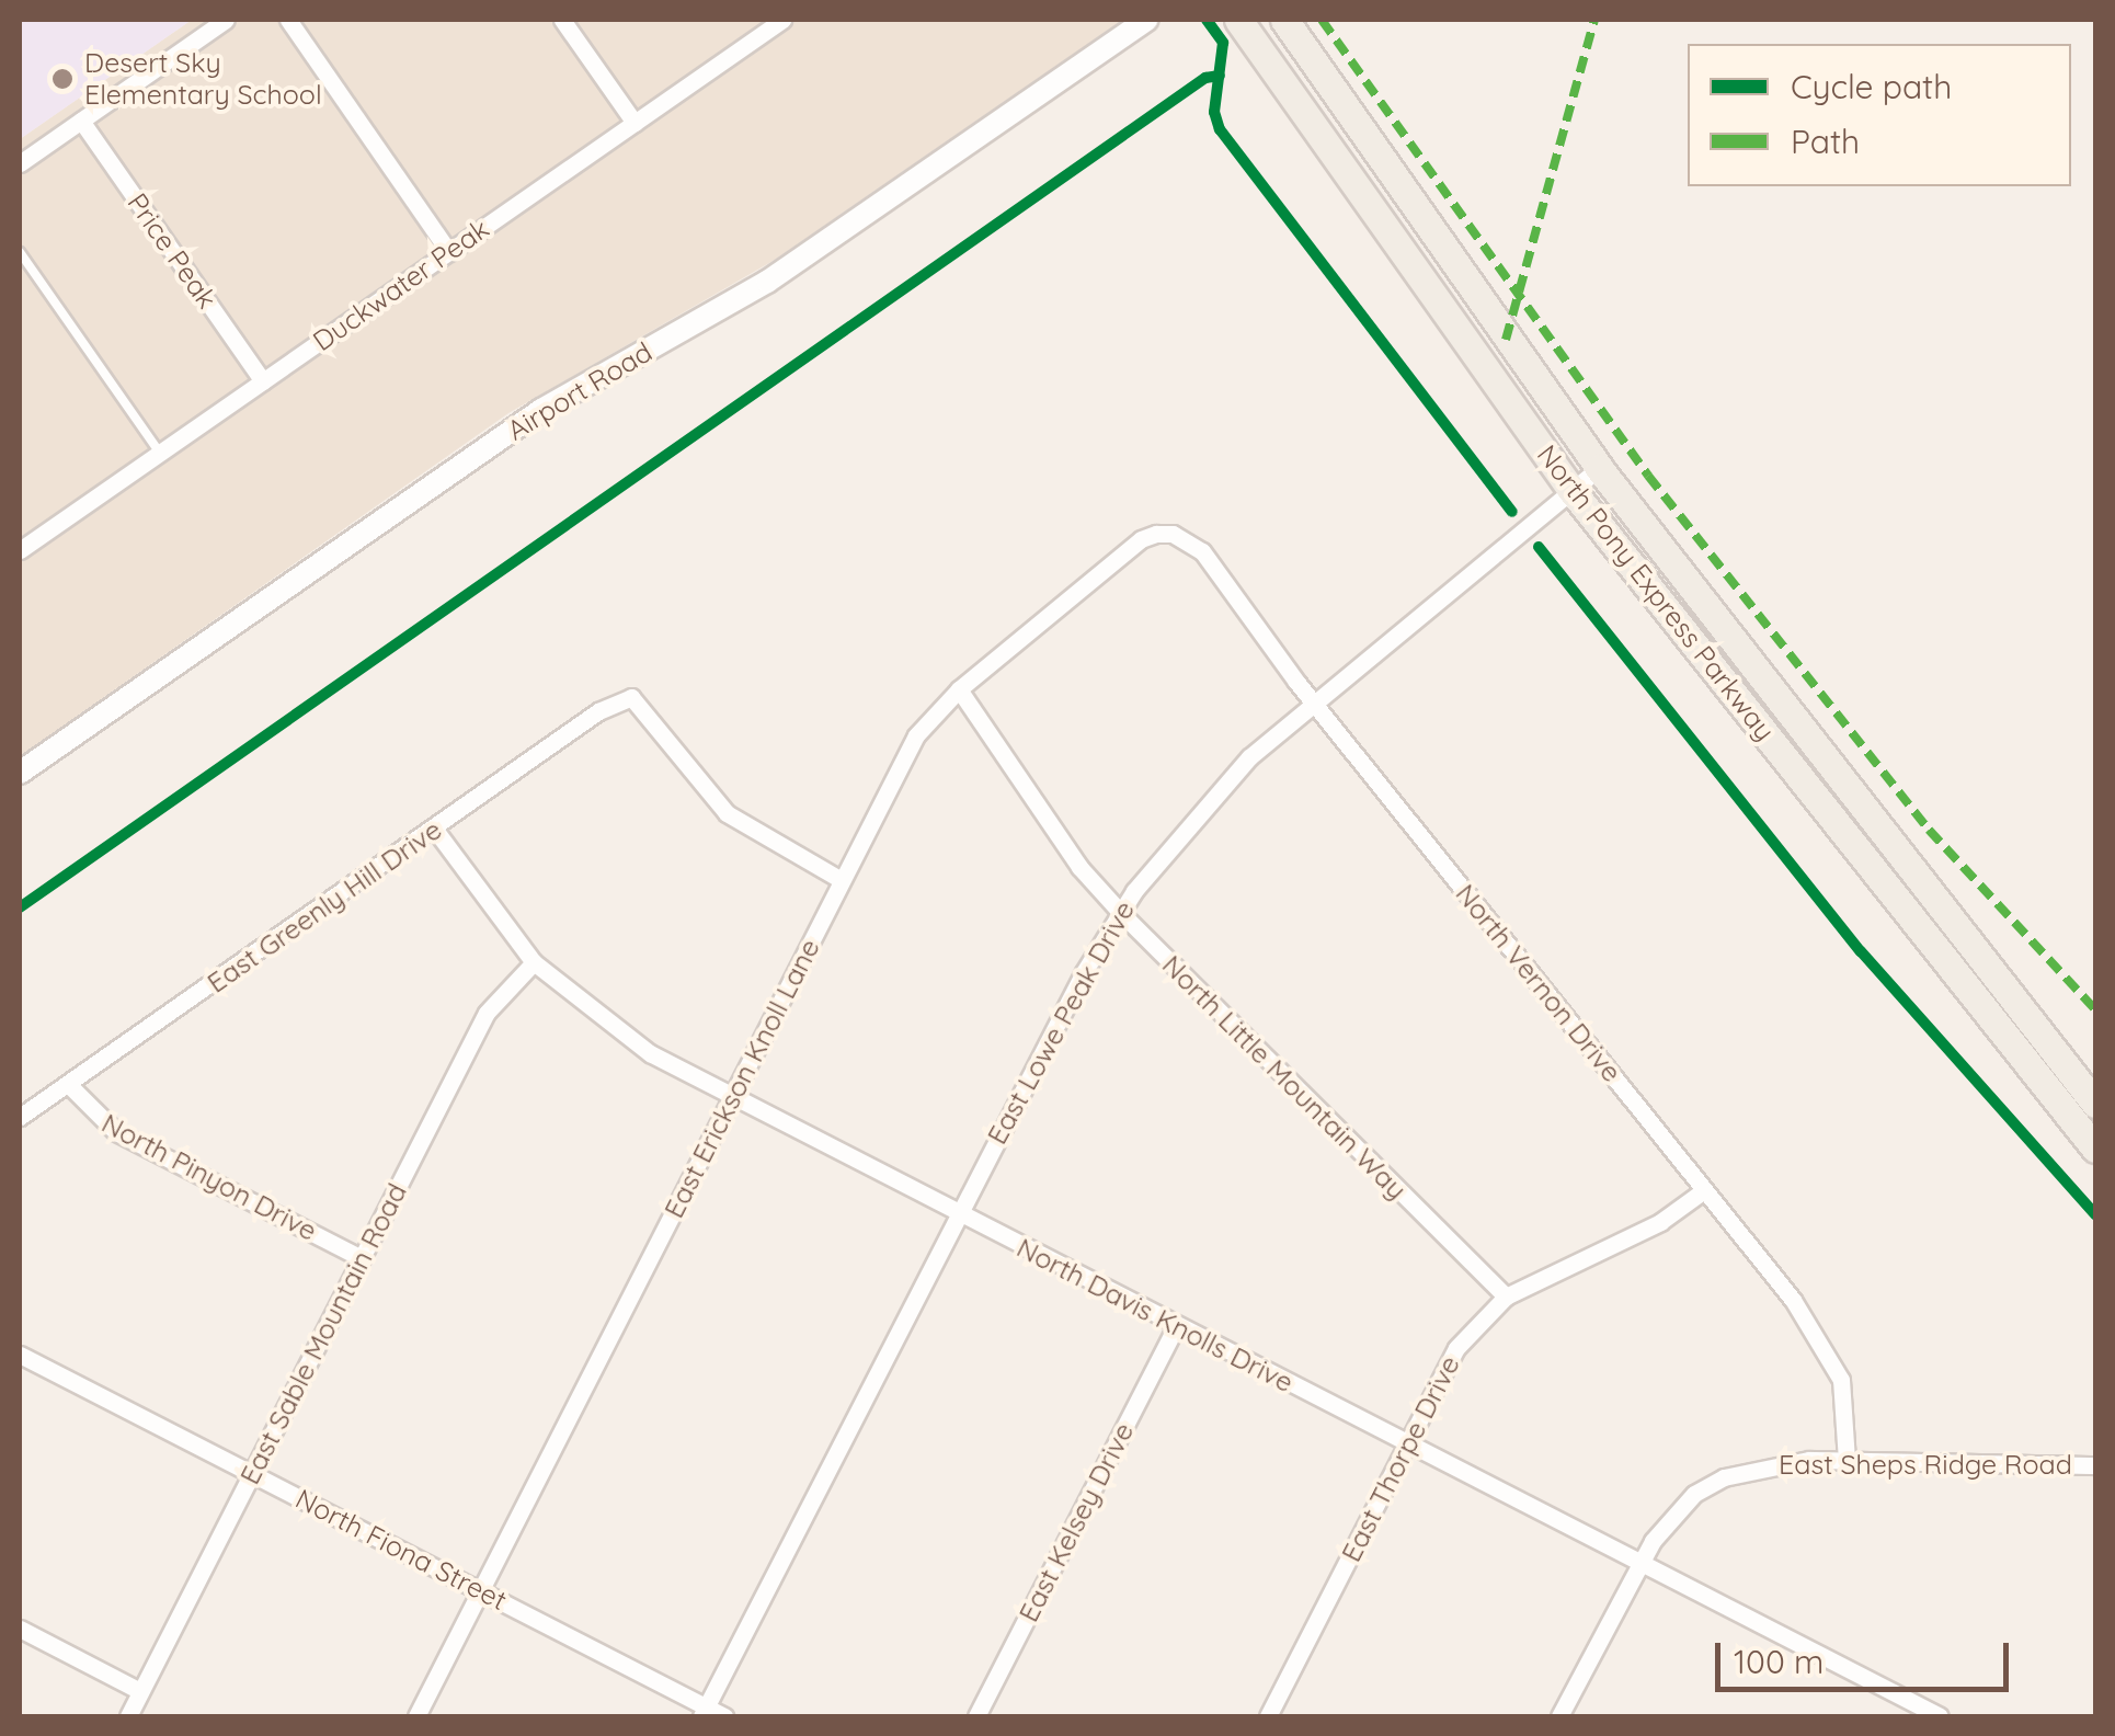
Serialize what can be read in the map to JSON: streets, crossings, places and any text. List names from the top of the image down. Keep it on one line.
{"streets":{"main road":["North Pony Express Parkway"],"street":["Price Peak","Duckwater Peak","Airport Road","East Greenly Hill Drive","North Vernon Drive","East Lowe Peak Drive","North Little Mountain Way","East Erickson Knoll Lane","North Pinyon Drive","North Davis Knolls Drive","East Sable Mountain Road","East Thorpe Drive","East Sheps Ridge Road","East Kelsey Drive","North Fiona Street"]},"crossings":[["Price Peak","Duckwater Peak"],["North Pony Express Parkway","East Lowe Peak Drive"],["East Greenly Hill Drive","East Erickson Knoll Lane"],["East Greenly Hill Drive","North Pinyon Drive"],["East Greenly Hill Drive","North Davis Knolls Drive"],["North Vernon Drive","East Lowe Peak Drive"],["North Vernon Drive","East Erickson Knoll Lane"],["North Vernon Drive","East Thorpe Drive"],["North Vernon Drive","East Sheps Ridge Road"],["East Lowe Peak Drive","North Little Mountain Way"],["East Lowe Peak Drive","North Davis Knolls Drive"],["East Lowe Peak Drive","North Fiona Street"],["North Little Mountain Way","East Erickson Knoll Lane"],["North Little Mountain Way","East Thorpe Drive"],["East Erickson Knoll Lane","North Davis Knolls Drive"],["East Erickson Knoll Lane","North Fiona Street"],["North Pinyon Drive","East Sable Mountain Road"],["North Davis Knolls Drive","East Sable Mountain Road"],["North Davis Knolls Drive","East Thorpe Drive"],["North Davis Knolls Drive","East Sheps Ridge Road"],["North Davis Knolls Drive","East Kelsey Drive"],["East Sable Mountain Road","North Fiona Street"]],"places":["Desert Sky Elementary School"],"legend":["Cycle path","Path"],"scale_bar":"100 m"}
